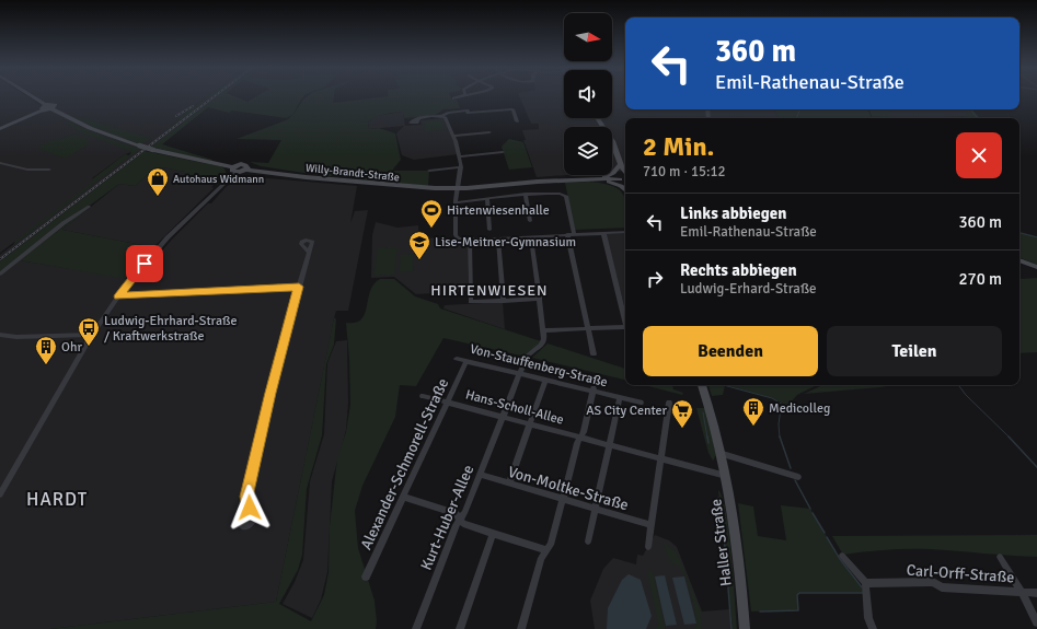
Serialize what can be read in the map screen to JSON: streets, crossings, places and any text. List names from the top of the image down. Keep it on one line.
{"streets":{"main road":["Willy-Brandt-Straße","Haller Straße"],"street":["Von-Stauffenberg-Straße","Hans-Scholl-Allee","Alexander-Schmorell-Straße","Von-Moltke-Straße","Kurt-Huber-Allee","Carl-Orff-Straße"]},"crossings":[["Von-Stauffenberg-Straße","Alexander-Schmorell-Straße"],["Von-Stauffenberg-Straße","Kurt-Huber-Allee"],["Hans-Scholl-Allee","Alexander-Schmorell-Straße"],["Hans-Scholl-Allee","Kurt-Huber-Allee"],["Hans-Scholl-Allee","Haller Straße"],["Von-Moltke-Straße","Kurt-Huber-Allee"]],"districts":["HIRTENWIESEN","HARDT"],"places":{"shop":["Autohaus Widmann"],"sports":["Hirtenwiesenhalle"],"school or university":["Lise-Meitner-Gymnasium"],"bus stop":["Ludwig-Ehrhard-Straße / Kraftwerkstraße"],"building":["Ohr","Medicolleg"],"supermarket":["AS City Center"]},"north":"right","page":{"turn":["360 m","Emil-Rathenau-Straße"],"heading":["2 Min.","710 m · 15:12"],"list":[{"name":"Links abbiegen","note":"Emil-Rathenau-Straße","value":"360 m"},{"name":"Rechts abbiegen","note":"Ludwig-Erhard-Straße","value":"270 m"}],"buttons":["Beenden","Teilen"]}}
